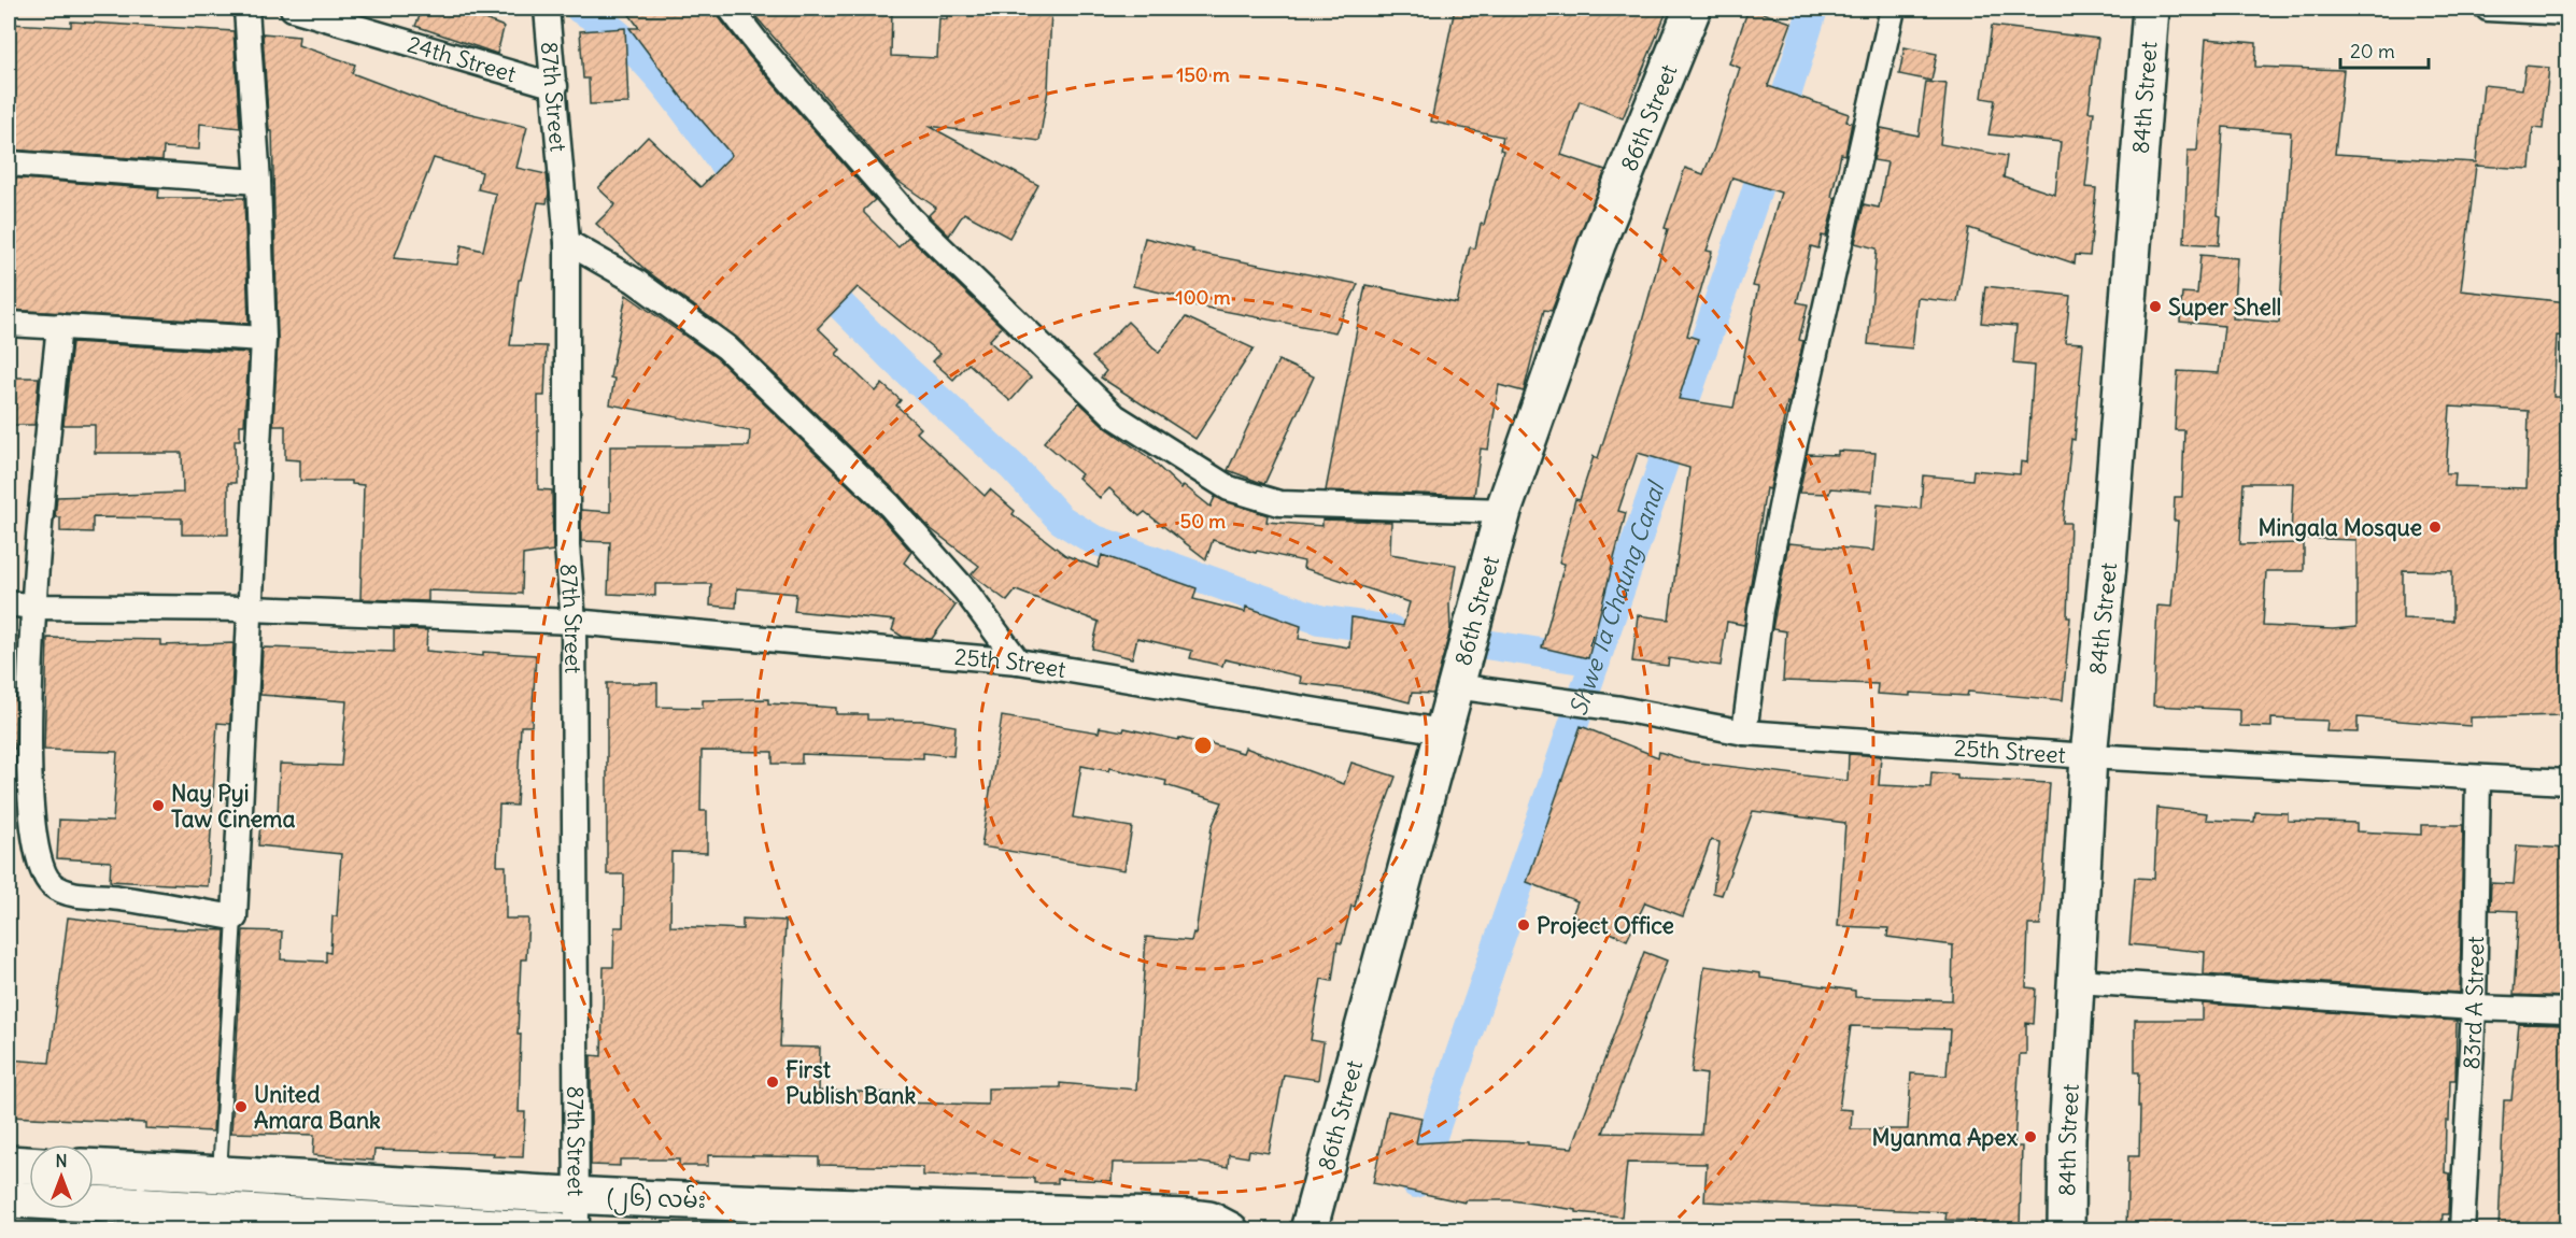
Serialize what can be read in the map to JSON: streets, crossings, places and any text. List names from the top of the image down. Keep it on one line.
{"streets":{"street":["24th Street","87th Street","84th Street","86th Street","25th Street","83rd A Street","(၂၆) လမ်း"]},"crossings":[["24th Street","87th Street"],["87th Street","25th Street"],["87th Street","(၂၆) လမ်း"],["84th Street","25th Street"],["86th Street","25th Street"],["25th Street","83rd A Street"]],"water":["Shwe Ta Chaung Canal"],"places":["Super Shell","Mingala Mosque","Nay Pyi Taw Cinema","Project Office","First Publish Bank","United Amara Bank","Myanma Apex"],"scale_bar":"20 m","north":"top","rings":["150 m","100 m","50 m"]}
